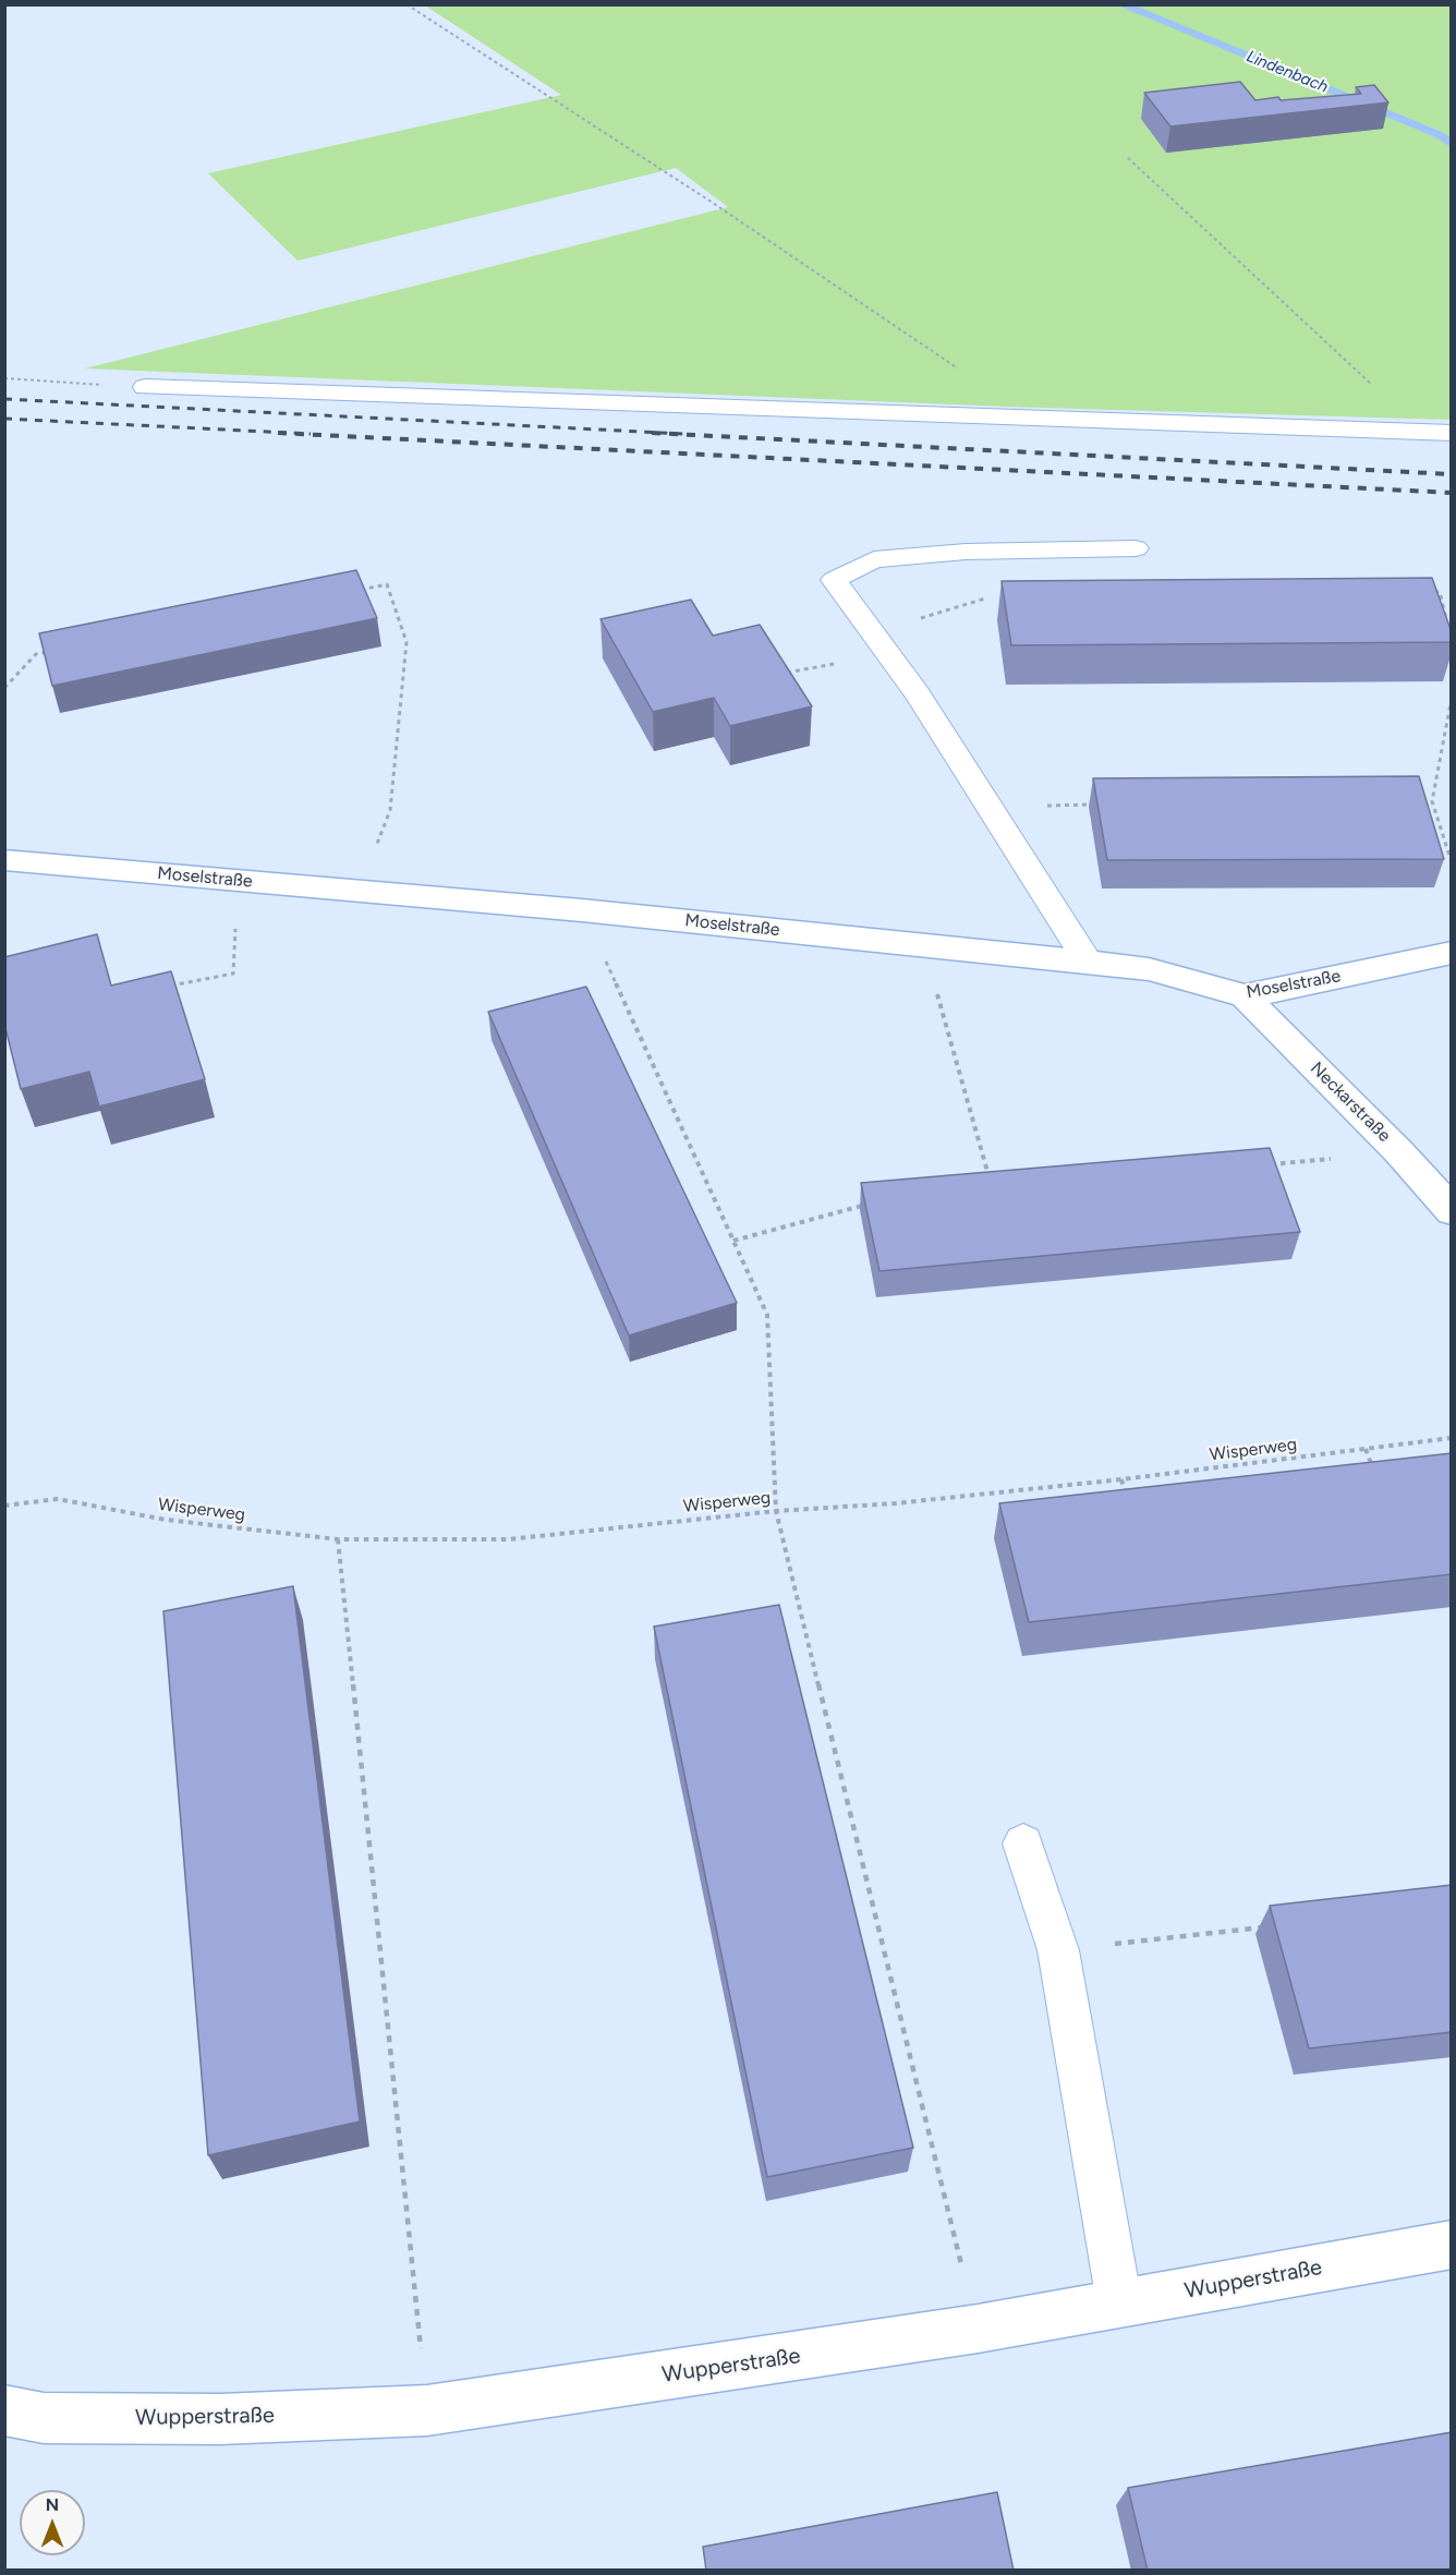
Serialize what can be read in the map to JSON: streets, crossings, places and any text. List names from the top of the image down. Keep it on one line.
{"streets":{"street":["Moselstraße","Neckarstraße","Wupperstraße"],"path":["Wisperweg"]},"crossings":[["Moselstraße","Neckarstraße"]],"water":["Lindenbach"],"north":"top"}
